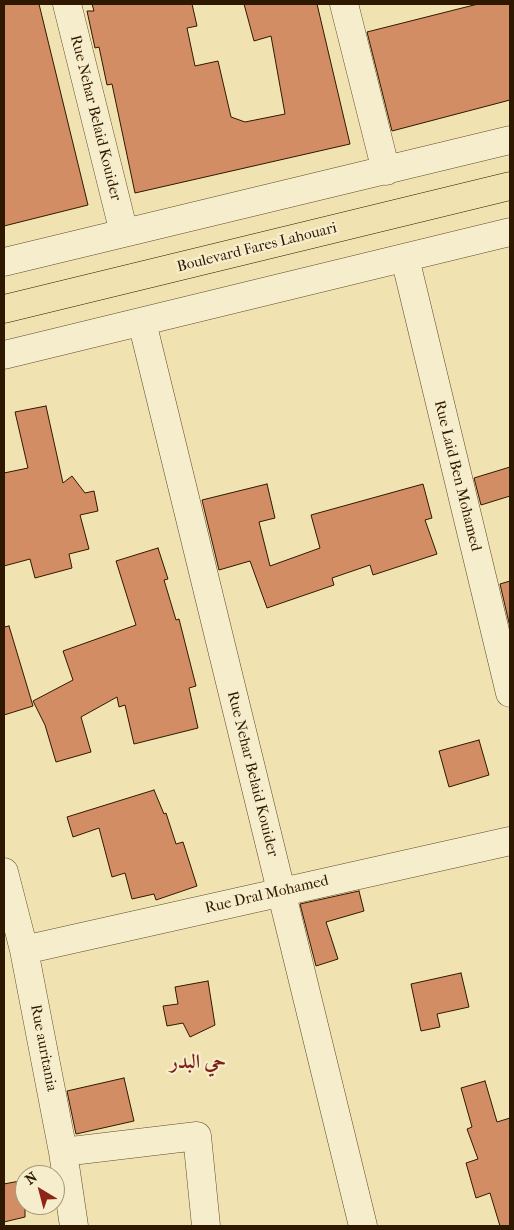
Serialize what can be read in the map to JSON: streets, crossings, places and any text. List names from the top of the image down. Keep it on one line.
{"streets":{"main road":["Boulevard Fares Lahouari"],"street":["Rue Nehar Belaid Kouider","Rue Laid Ben Mohamed","Rue Dral Mohamed","Rue auritania"]},"crossings":[["Rue Nehar Belaid Kouider","Rue Dral Mohamed"],["Rue Dral Mohamed","Rue auritania"]],"districts":["حي البدر"],"north":"top left"}
